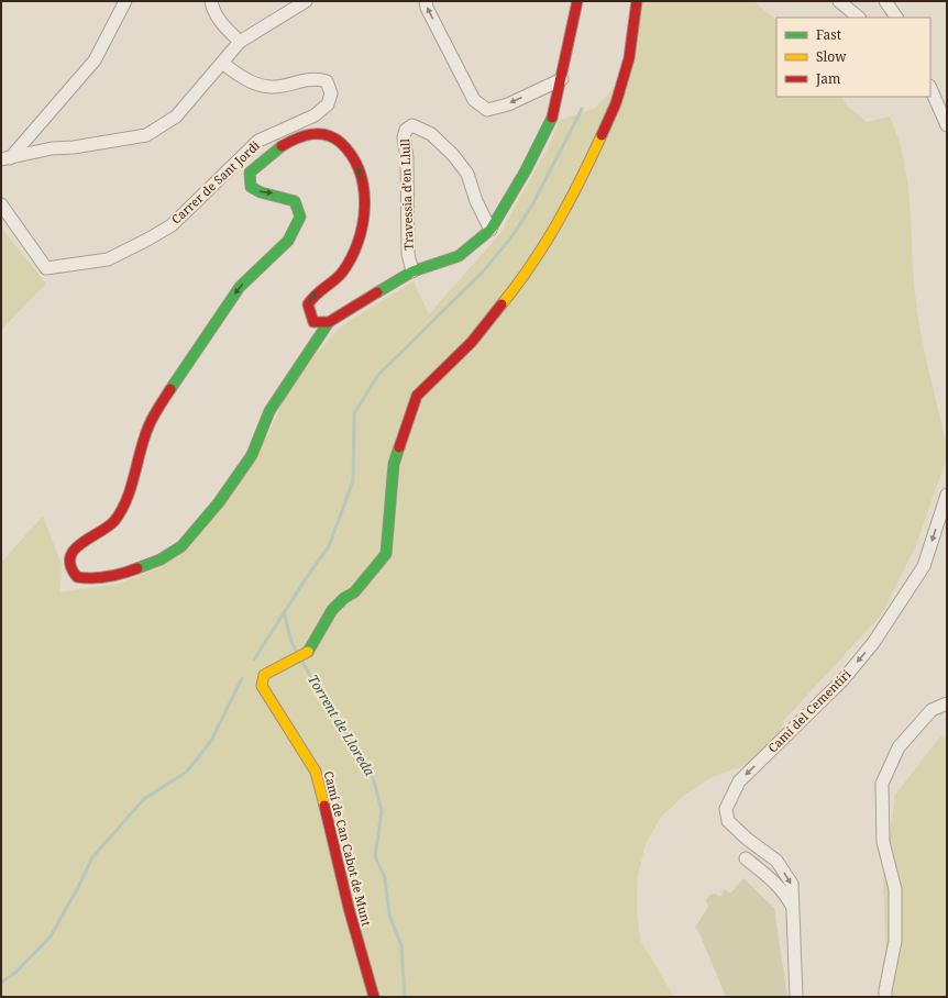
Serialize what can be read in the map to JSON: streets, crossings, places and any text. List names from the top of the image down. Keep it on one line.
{"streets":{"street":["Carrer de Sant Jordi","Travessia d'en Llull","Camí del Cementiri","Camí de Can Cabot de Munt"]},"water":["Torrent de Lloreda"],"legend":["Fast","Slow","Jam"]}
